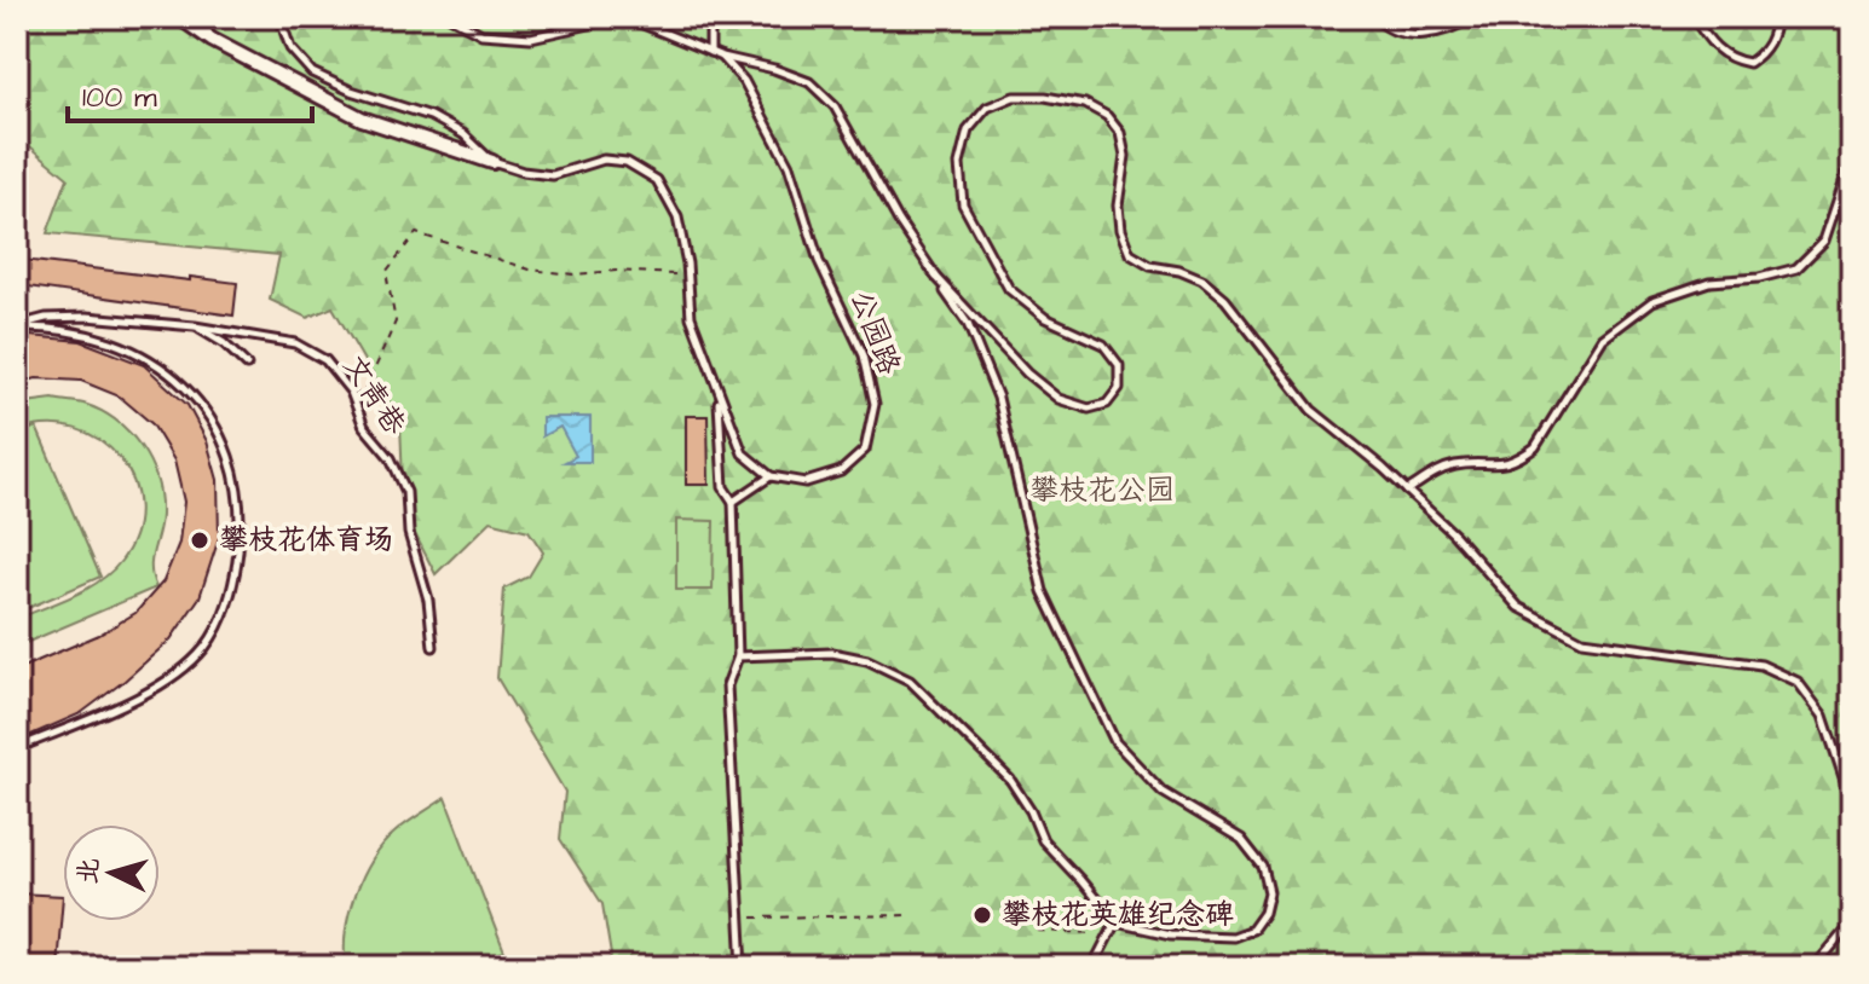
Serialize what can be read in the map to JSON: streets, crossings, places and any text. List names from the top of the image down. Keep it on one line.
{"streets":{"lane":["公园路","文青巷"]},"parks":["攀枝花公园"],"places":["攀枝花体育场","攀枝花英雄纪念碑"],"scale_bar":"100 m","north":"left"}
